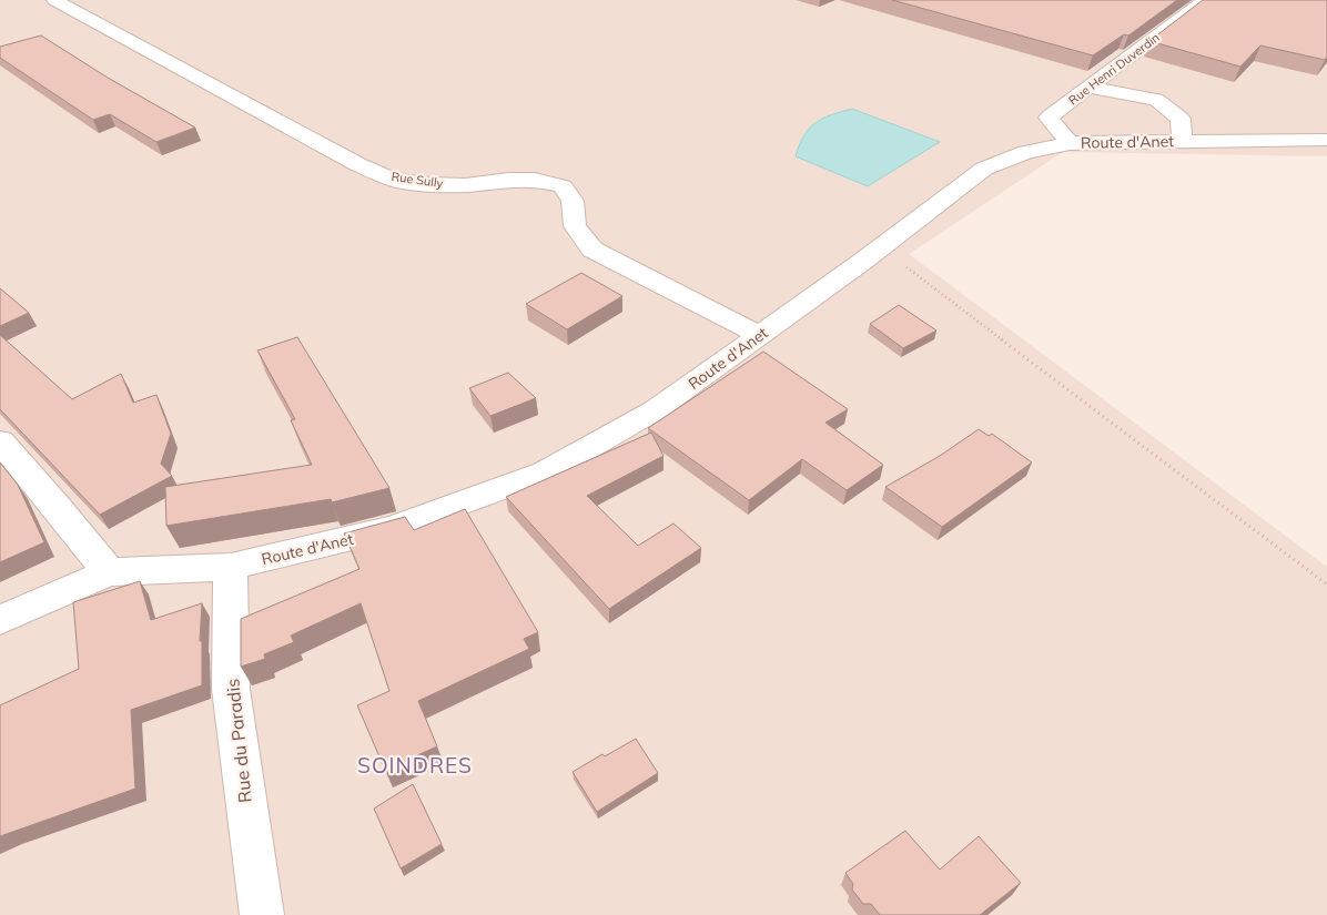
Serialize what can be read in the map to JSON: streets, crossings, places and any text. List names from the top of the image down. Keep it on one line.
{"streets":{"street":["Rue Henri Duverdin","Route d'Anet","Rue Sully","Rue du Paradis"]},"crossings":[["Rue Henri Duverdin","Route d'Anet"],["Route d'Anet","Rue Sully"],["Route d'Anet","Rue du Paradis"]],"districts":["SOINDRES"]}
